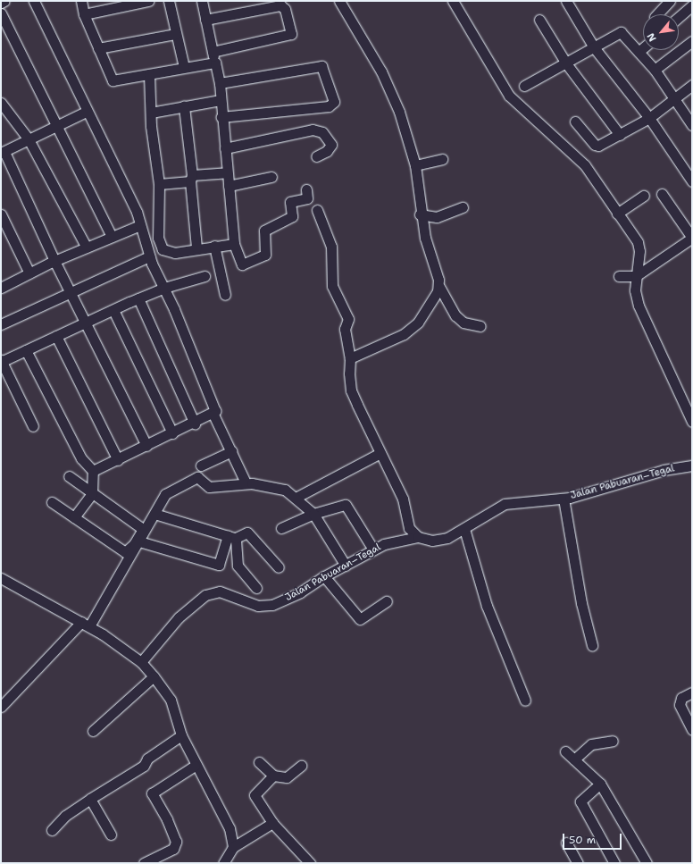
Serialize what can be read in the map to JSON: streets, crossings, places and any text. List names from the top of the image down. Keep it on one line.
{"streets":{"street":["Jalan Pabuaran–Tegal"]},"scale_bar":"50 m","north":"bottom left"}
